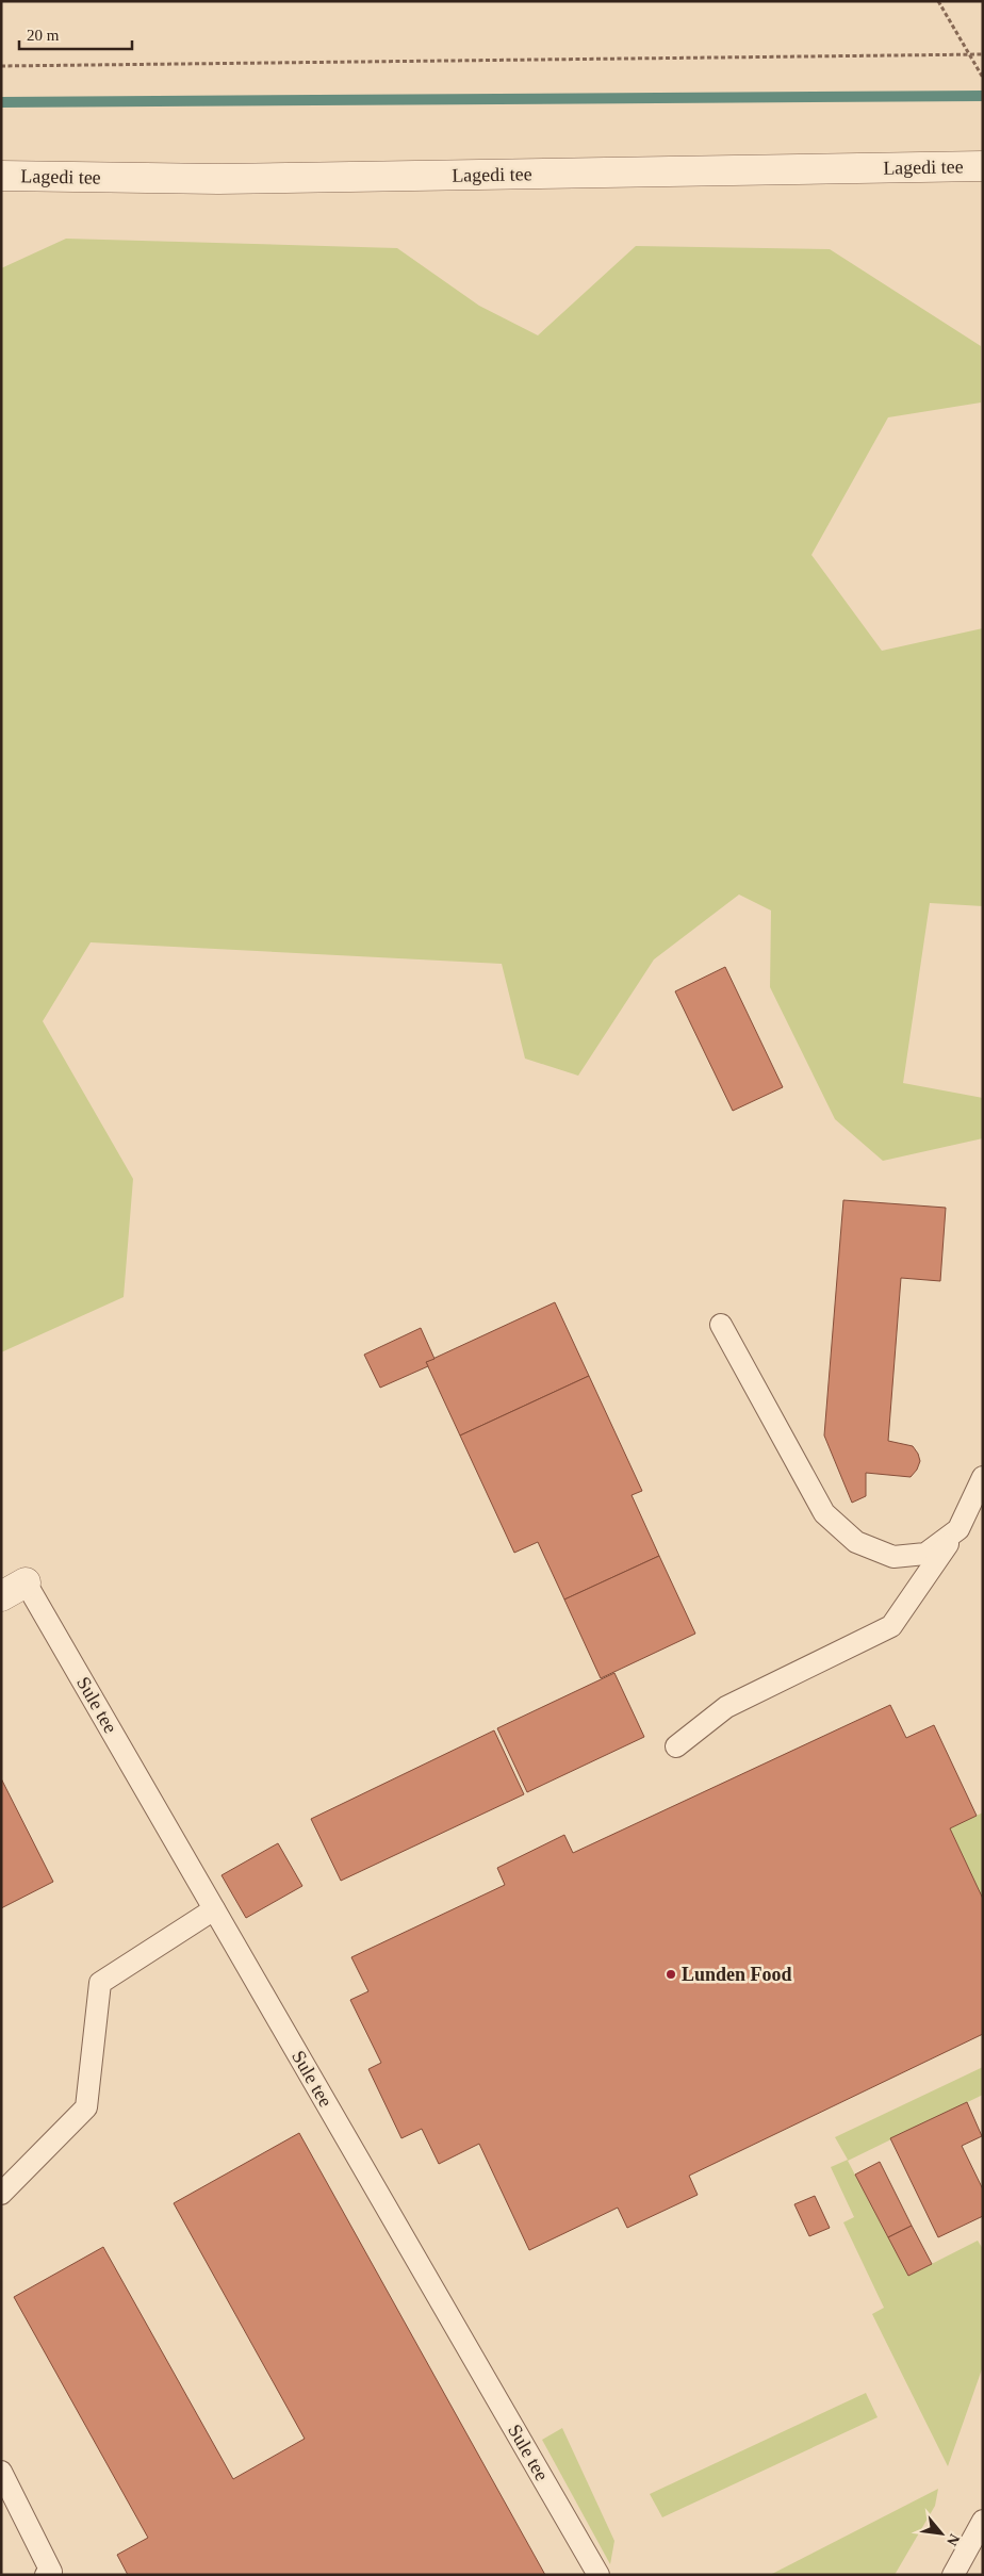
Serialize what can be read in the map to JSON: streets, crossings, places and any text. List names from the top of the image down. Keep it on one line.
{"streets":{"street":["Lagedi tee"],"lane":["Sule tee"]},"places":["Lunden Food"],"scale_bar":"20 m","north":"bottom right"}
